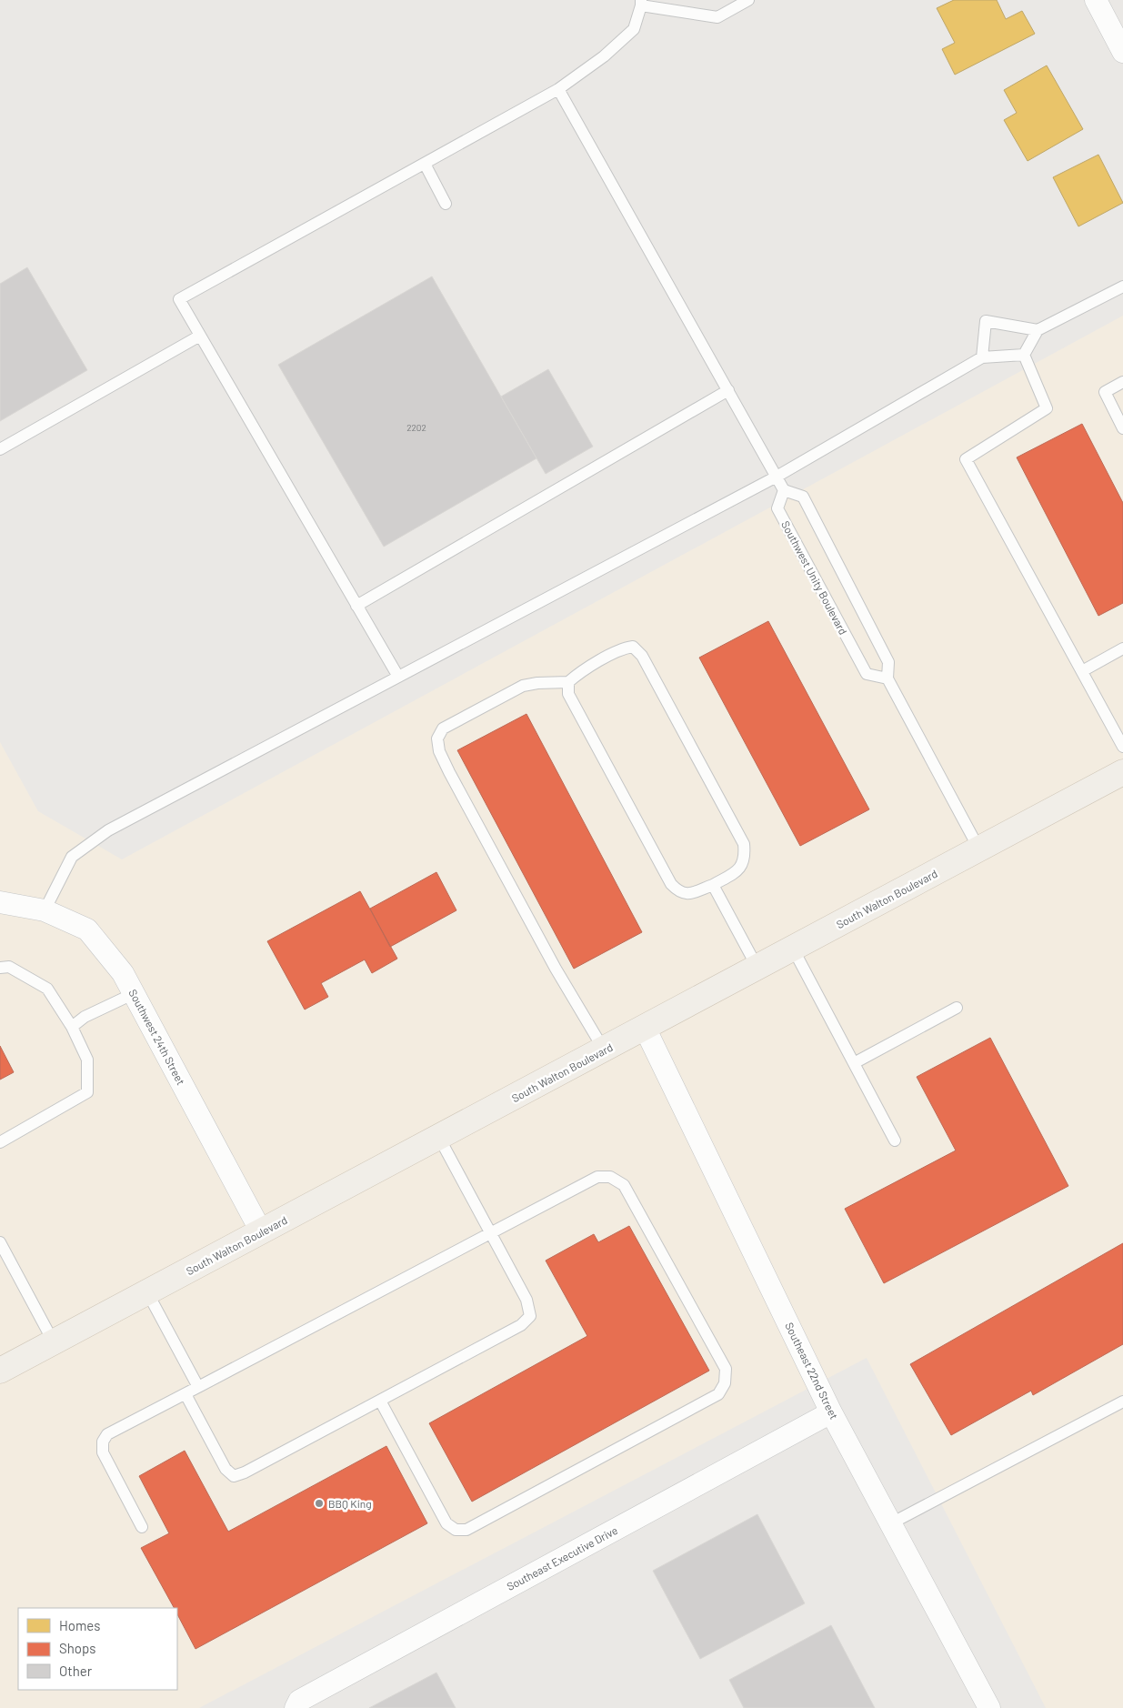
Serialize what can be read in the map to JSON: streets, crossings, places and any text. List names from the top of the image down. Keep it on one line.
{"streets":{"main road":["South Walton Boulevard"],"street":["Southwest 24th Street","Southeast 22nd Street","Southeast Executive Drive"],"lane":["Southwest Unity Boulevard"]},"crossings":[["South Walton Boulevard","Southwest 24th Street"],["South Walton Boulevard","Southeast 22nd Street"],["Southeast 22nd Street","Southeast Executive Drive"]],"places":["BBQ King"],"house_numbers":["2202"],"legend":["Homes","Shops","Other"]}
